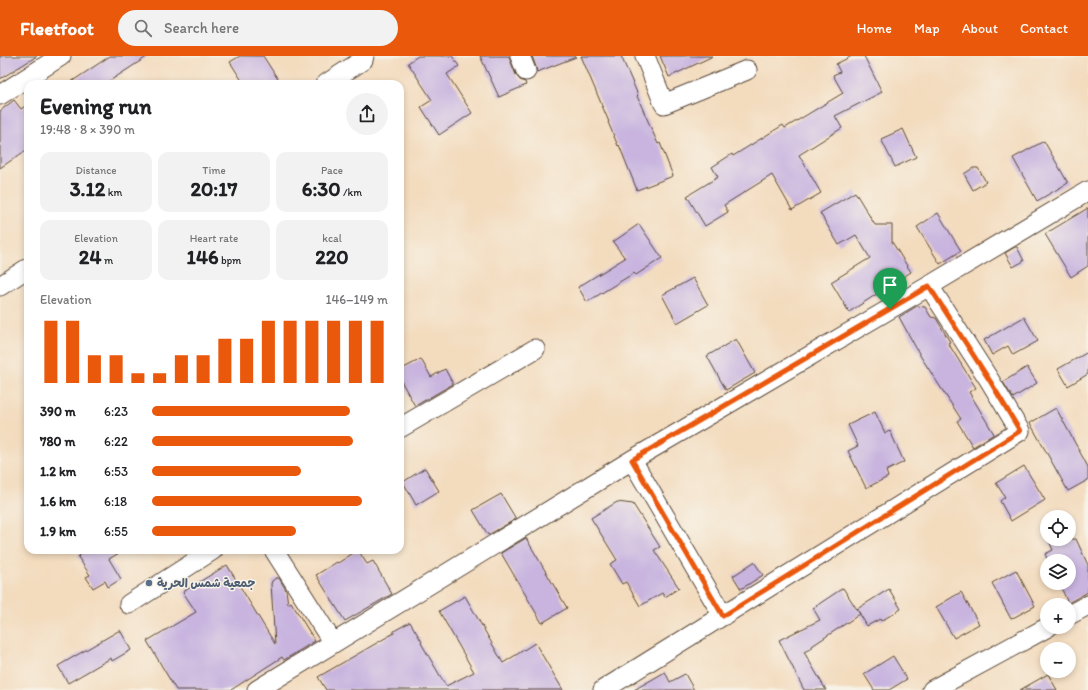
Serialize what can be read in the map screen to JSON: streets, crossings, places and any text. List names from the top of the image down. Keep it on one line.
{"places":["جمعية شمس الحرية"],"page":{"header":"Fleetfoot","search":"Search here","nav":["Home","Map","About","Contact"],"heading":["Evening run","19:48 · 8 × 390 m"],"stats":[["Distance","3.12 km"],["Time","20:17"],["Pace","6:30 /km"],["Elevation","24 m"],["Heart rate","146 bpm"],["kcal","220"]],"chart":["Elevation","146–149 m"],"list":[{"name":"390 m","note":"6:23"},{"name":"780 m","note":"6:22"},{"name":"1.2 km","note":"6:53"},{"name":"1.6 km","note":"6:18"},{"name":"1.9 km","note":"6:55"}],"map_buttons":["+","−"]}}
